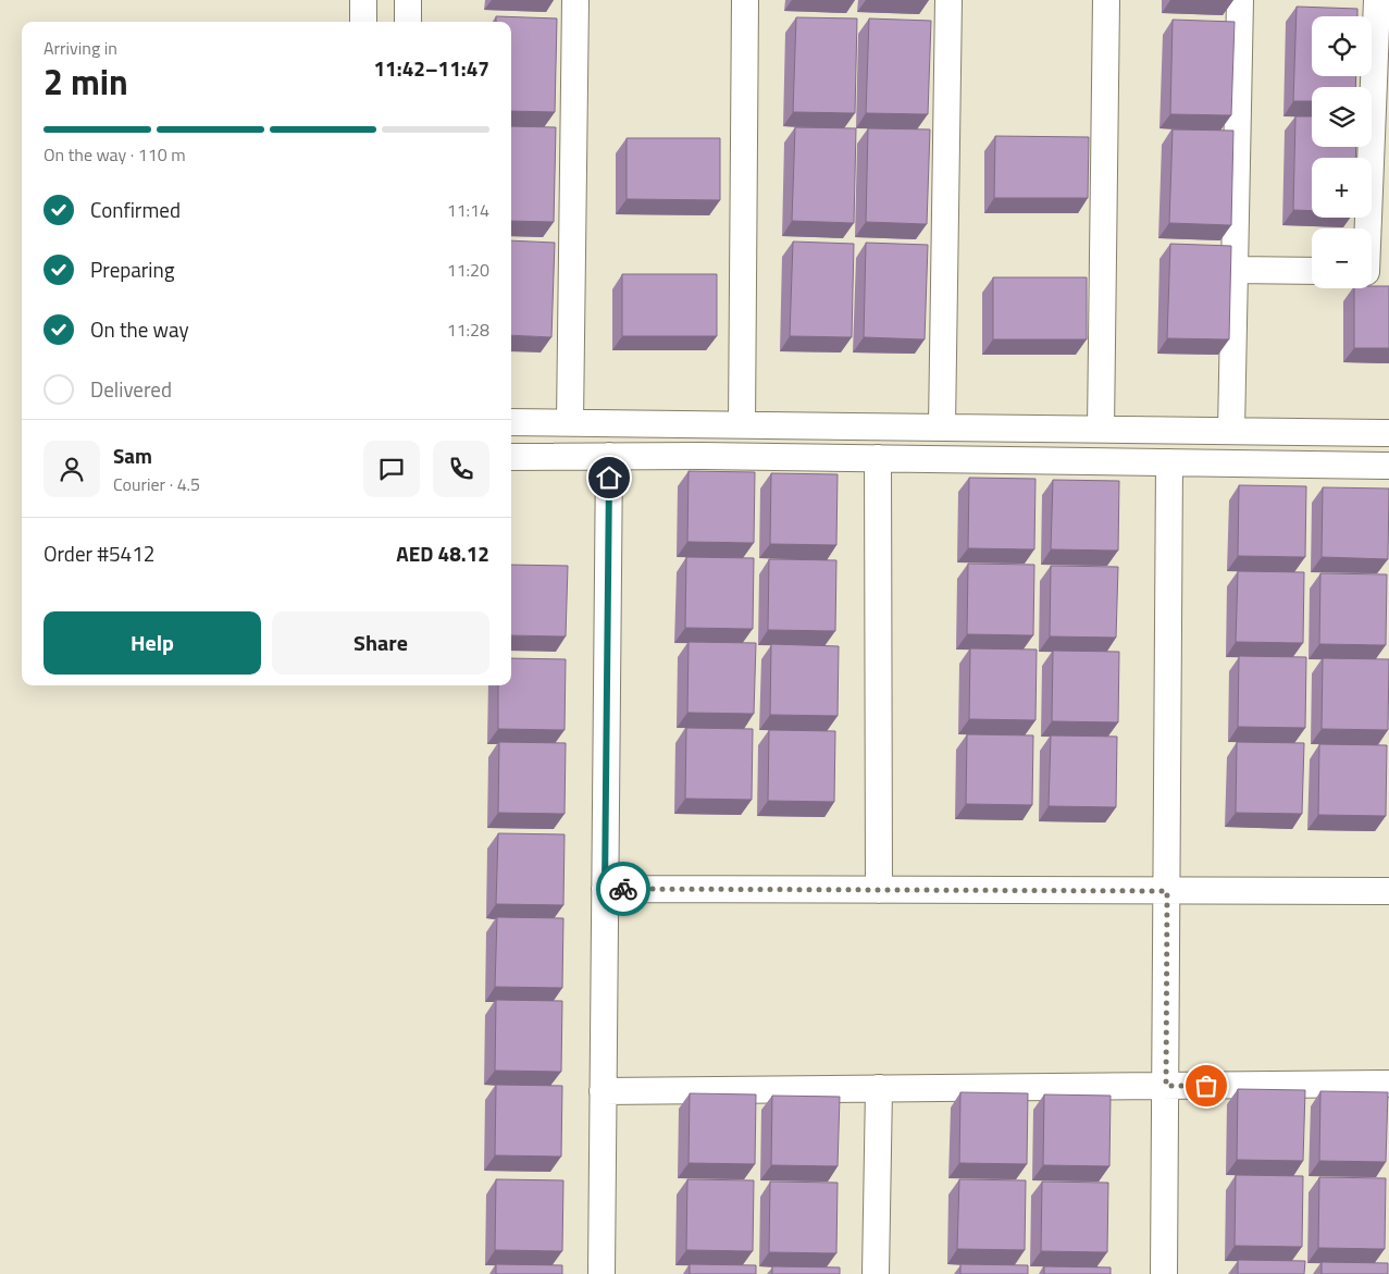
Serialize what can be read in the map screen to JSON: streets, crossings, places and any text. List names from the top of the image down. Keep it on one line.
{"page":{"map_buttons":["+","−"],"heading":["2 min","Arriving in","11:42–11:47"],"panel":["Sam","Courier · 4.5","Order #5412","AED 48.12"],"bar":"On the way · 110 m","list":[["Confirmed","11:14"],["Preparing","11:20"],["On the way","11:28"],"Delivered"],"buttons":["Help","Share"]}}
